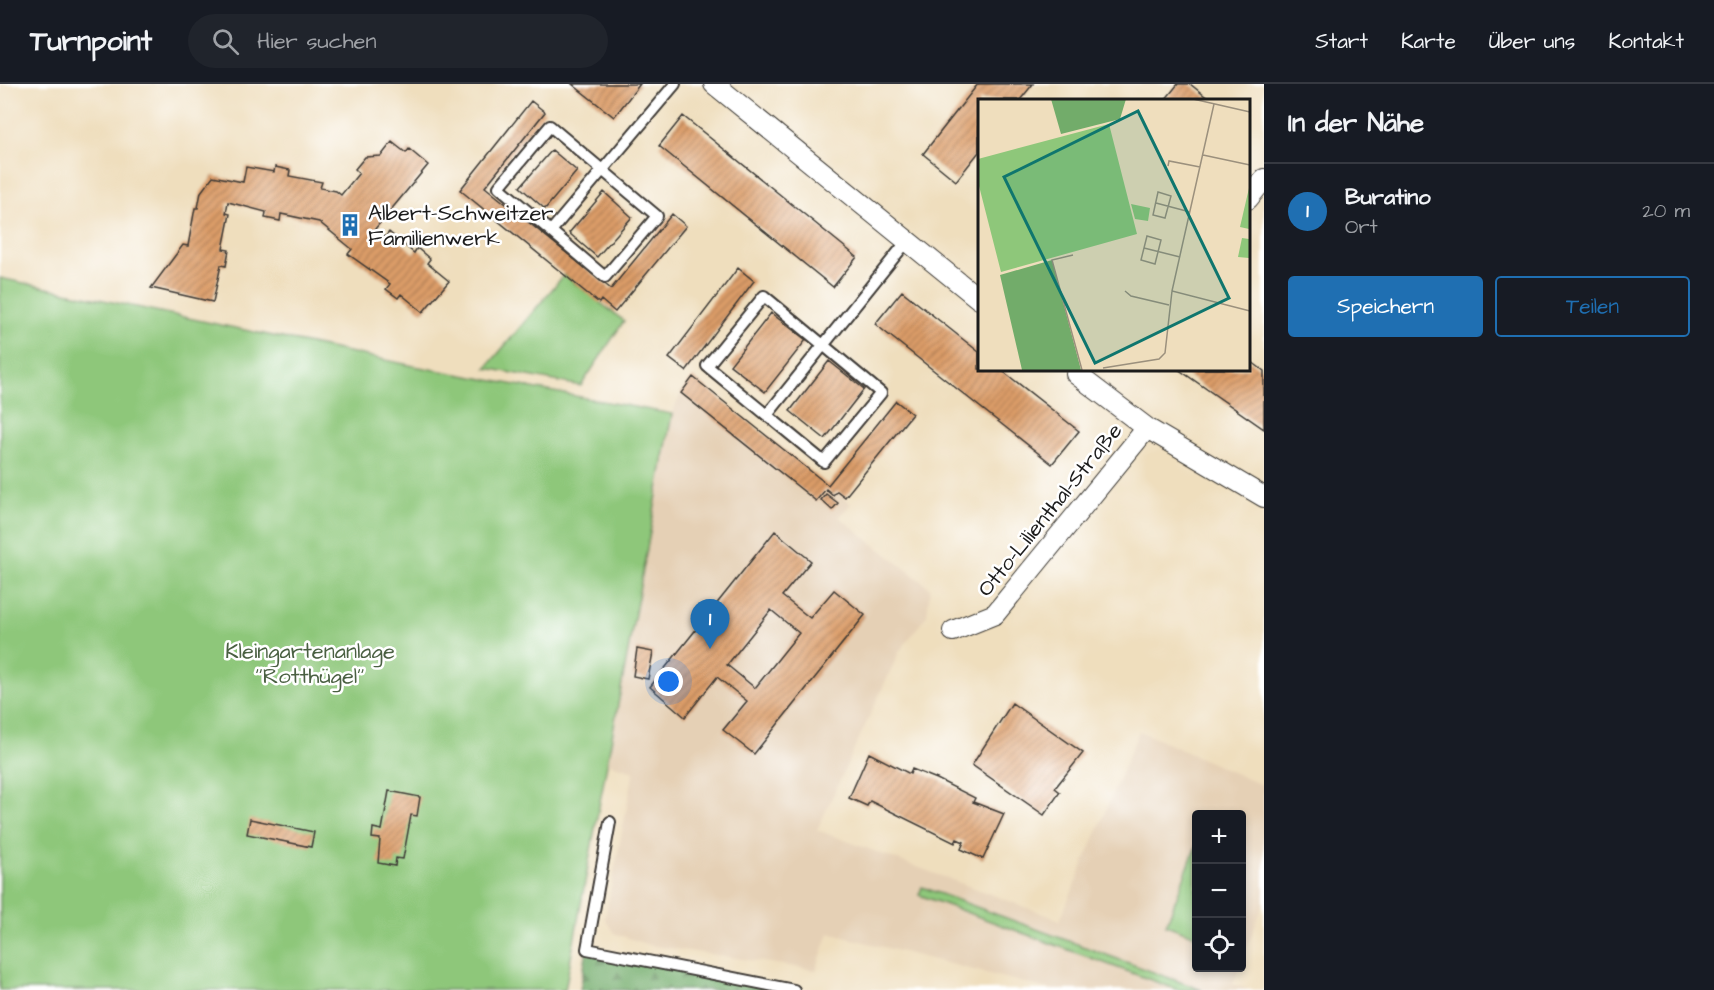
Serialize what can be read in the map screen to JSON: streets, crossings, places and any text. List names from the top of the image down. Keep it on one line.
{"streets":{"street":["Otto-Lilienthal-Straße"]},"parks":["Kleingartenanlage ''Rotthügel''"],"places":{"building":["Albert-Schweitzer Familienwerk"]},"page":{"header":"Turnpoint","search":"Hier suchen","nav":["Start","Karte","Über uns","Kontakt"],"heading":"In der Nähe","list":[{"mark":"1","name":"Buratino","note":"Ort","value":"20 m"}],"buttons":["Speichern","Teilen"],"pins":"1","map_buttons":["+","−"]}}
